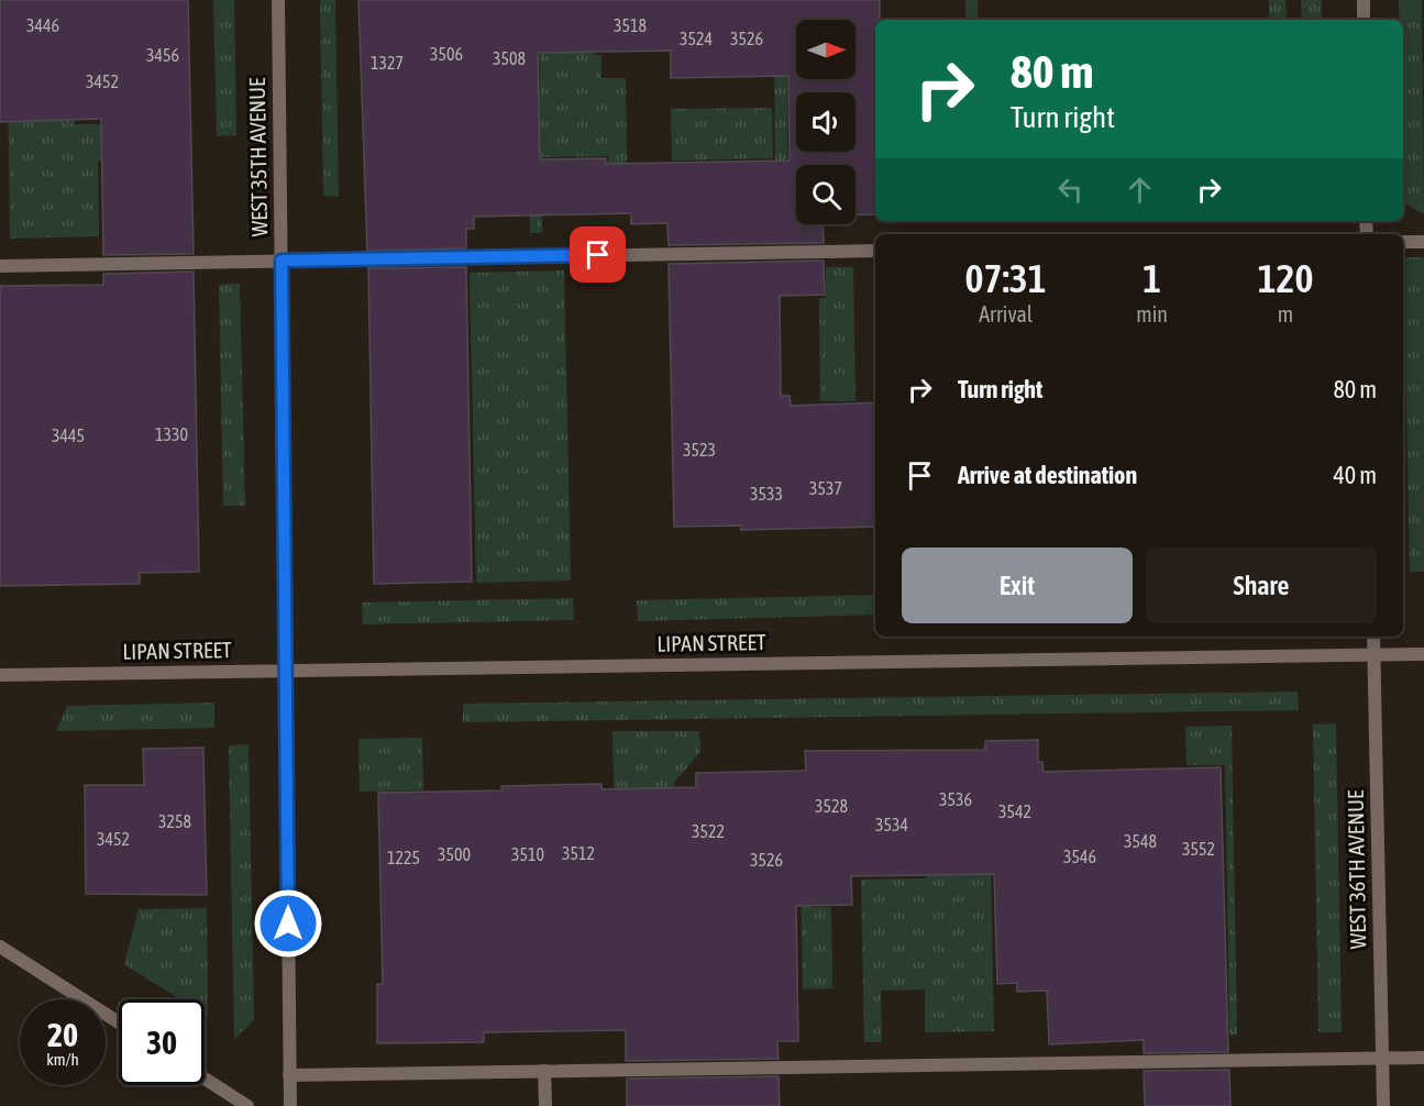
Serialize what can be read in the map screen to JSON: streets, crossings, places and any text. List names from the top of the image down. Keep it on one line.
{"streets":{"street":["WEST 35TH AVENUE","LIPAN STREET","WEST 36TH AVENUE"]},"crossings":[["WEST 35TH AVENUE","LIPAN STREET"],["LIPAN STREET","WEST 36TH AVENUE"]],"house_numbers":["3446","3518","3524","3526","3506","3456","3508","1327","3452","1330","3445","3523","3537","3533","3536","3528","3542","3258","3534","3522","3452","3548","3552","3512","3500","3510","3546","1225","3526"],"north":"right","page":{"turn":["80 m","Turn right"],"eta":["07:31","Arrival","1","min","120","m"],"list":[{"name":"Turn right","value":"80 m"},{"name":"Arrive at destination","value":"40 m"}],"buttons":["Exit","Share"],"speed":"20 km/h","limit":"30"}}
